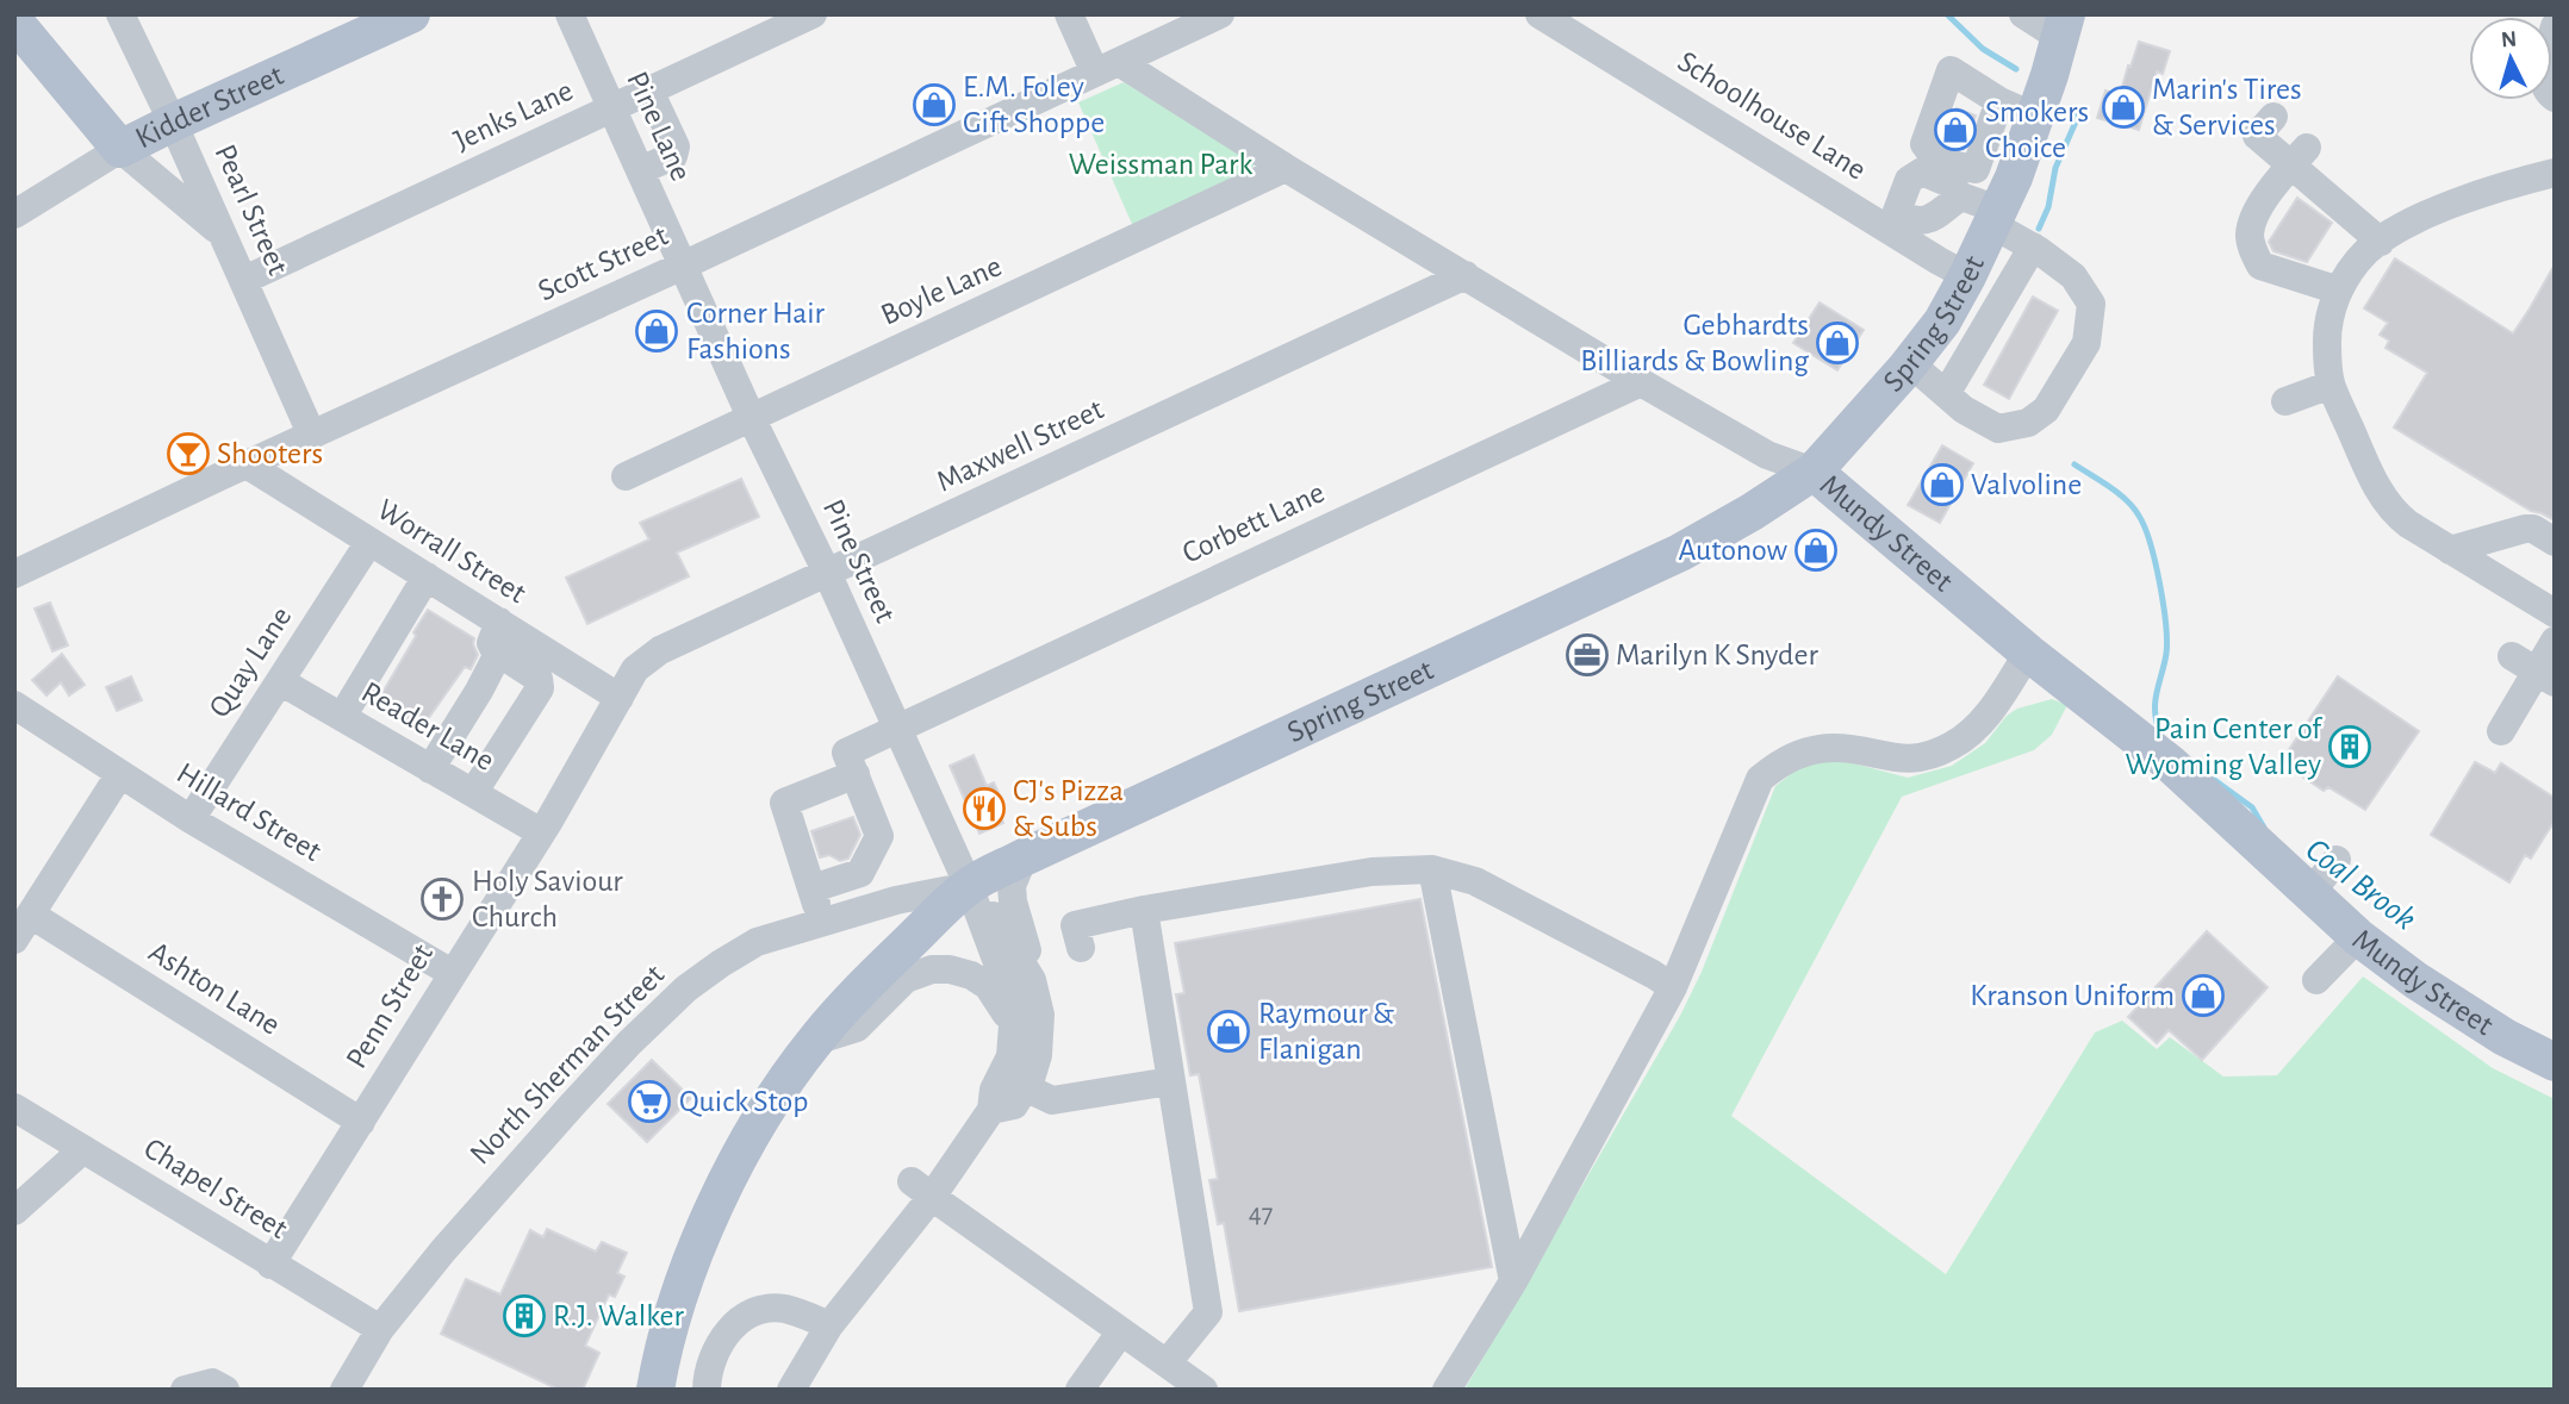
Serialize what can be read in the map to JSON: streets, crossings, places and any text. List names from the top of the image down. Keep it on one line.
{"streets":{"main road":["Kidder Street","Spring Street","Mundy Street"],"street":["Jenks Lane","Schoolhouse Lane","Pine Lane","Pearl Street","Scott Street","Boyle Lane","Maxwell Street","Corbett Lane","Worrall Street","Pine Street","Quay Lane","Reader Lane","Hillard Street","Ashton Lane","Penn Street","North Sherman Street","Chapel Street"]},"crossings":[["Kidder Street","Pearl Street"],["Jenks Lane","Pine Lane"],["Jenks Lane","Pearl Street"],["Schoolhouse Lane","Spring Street"],["Pine Lane","Scott Street"],["Pine Lane","Pine Street"],["Pearl Street","Scott Street"],["Scott Street","Mundy Street"],["Scott Street","Worrall Street"],["Scott Street","Pine Street"],["Boyle Lane","Mundy Street"],["Boyle Lane","Pine Street"],["Spring Street","Mundy Street"],["Spring Street","Pine Street"],["Spring Street","North Sherman Street"],["Maxwell Street","Mundy Street"],["Maxwell Street","Worrall Street"],["Maxwell Street","Pine Street"],["Maxwell Street","Penn Street"],["Corbett Lane","Mundy Street"],["Corbett Lane","Pine Street"],["Worrall Street","Quay Lane"],["Worrall Street","Penn Street"],["Pine Street","North Sherman Street"],["Quay Lane","Reader Lane"],["Quay Lane","Hillard Street"],["Reader Lane","Penn Street"],["Hillard Street","Penn Street"],["Ashton Lane","Penn Street"],["Penn Street","Chapel Street"],["North Sherman Street","Chapel Street"]],"water":["Coal Brook"],"parks":["Weissman Park"],"places":{"shop":["E.M. Foley Gift Shoppe","Marin's Tires & Services","Smokers Choice","Corner Hair Fashions","Gebhardts Billiards & Bowling","Valvoline","Autonow","Kranson Uniform","Raymour & Flanigan"],"bar":["Shooters"],"office":["Marilyn K Snyder"],"building":["Pain Center of Wyoming Valley","R.J. Walker"],"restaurant":["CJ's Pizza & Subs"],"church":["Holy Saviour Church"],"supermarket":["Quick Stop"]},"house_numbers":["47"],"north":"top"}
